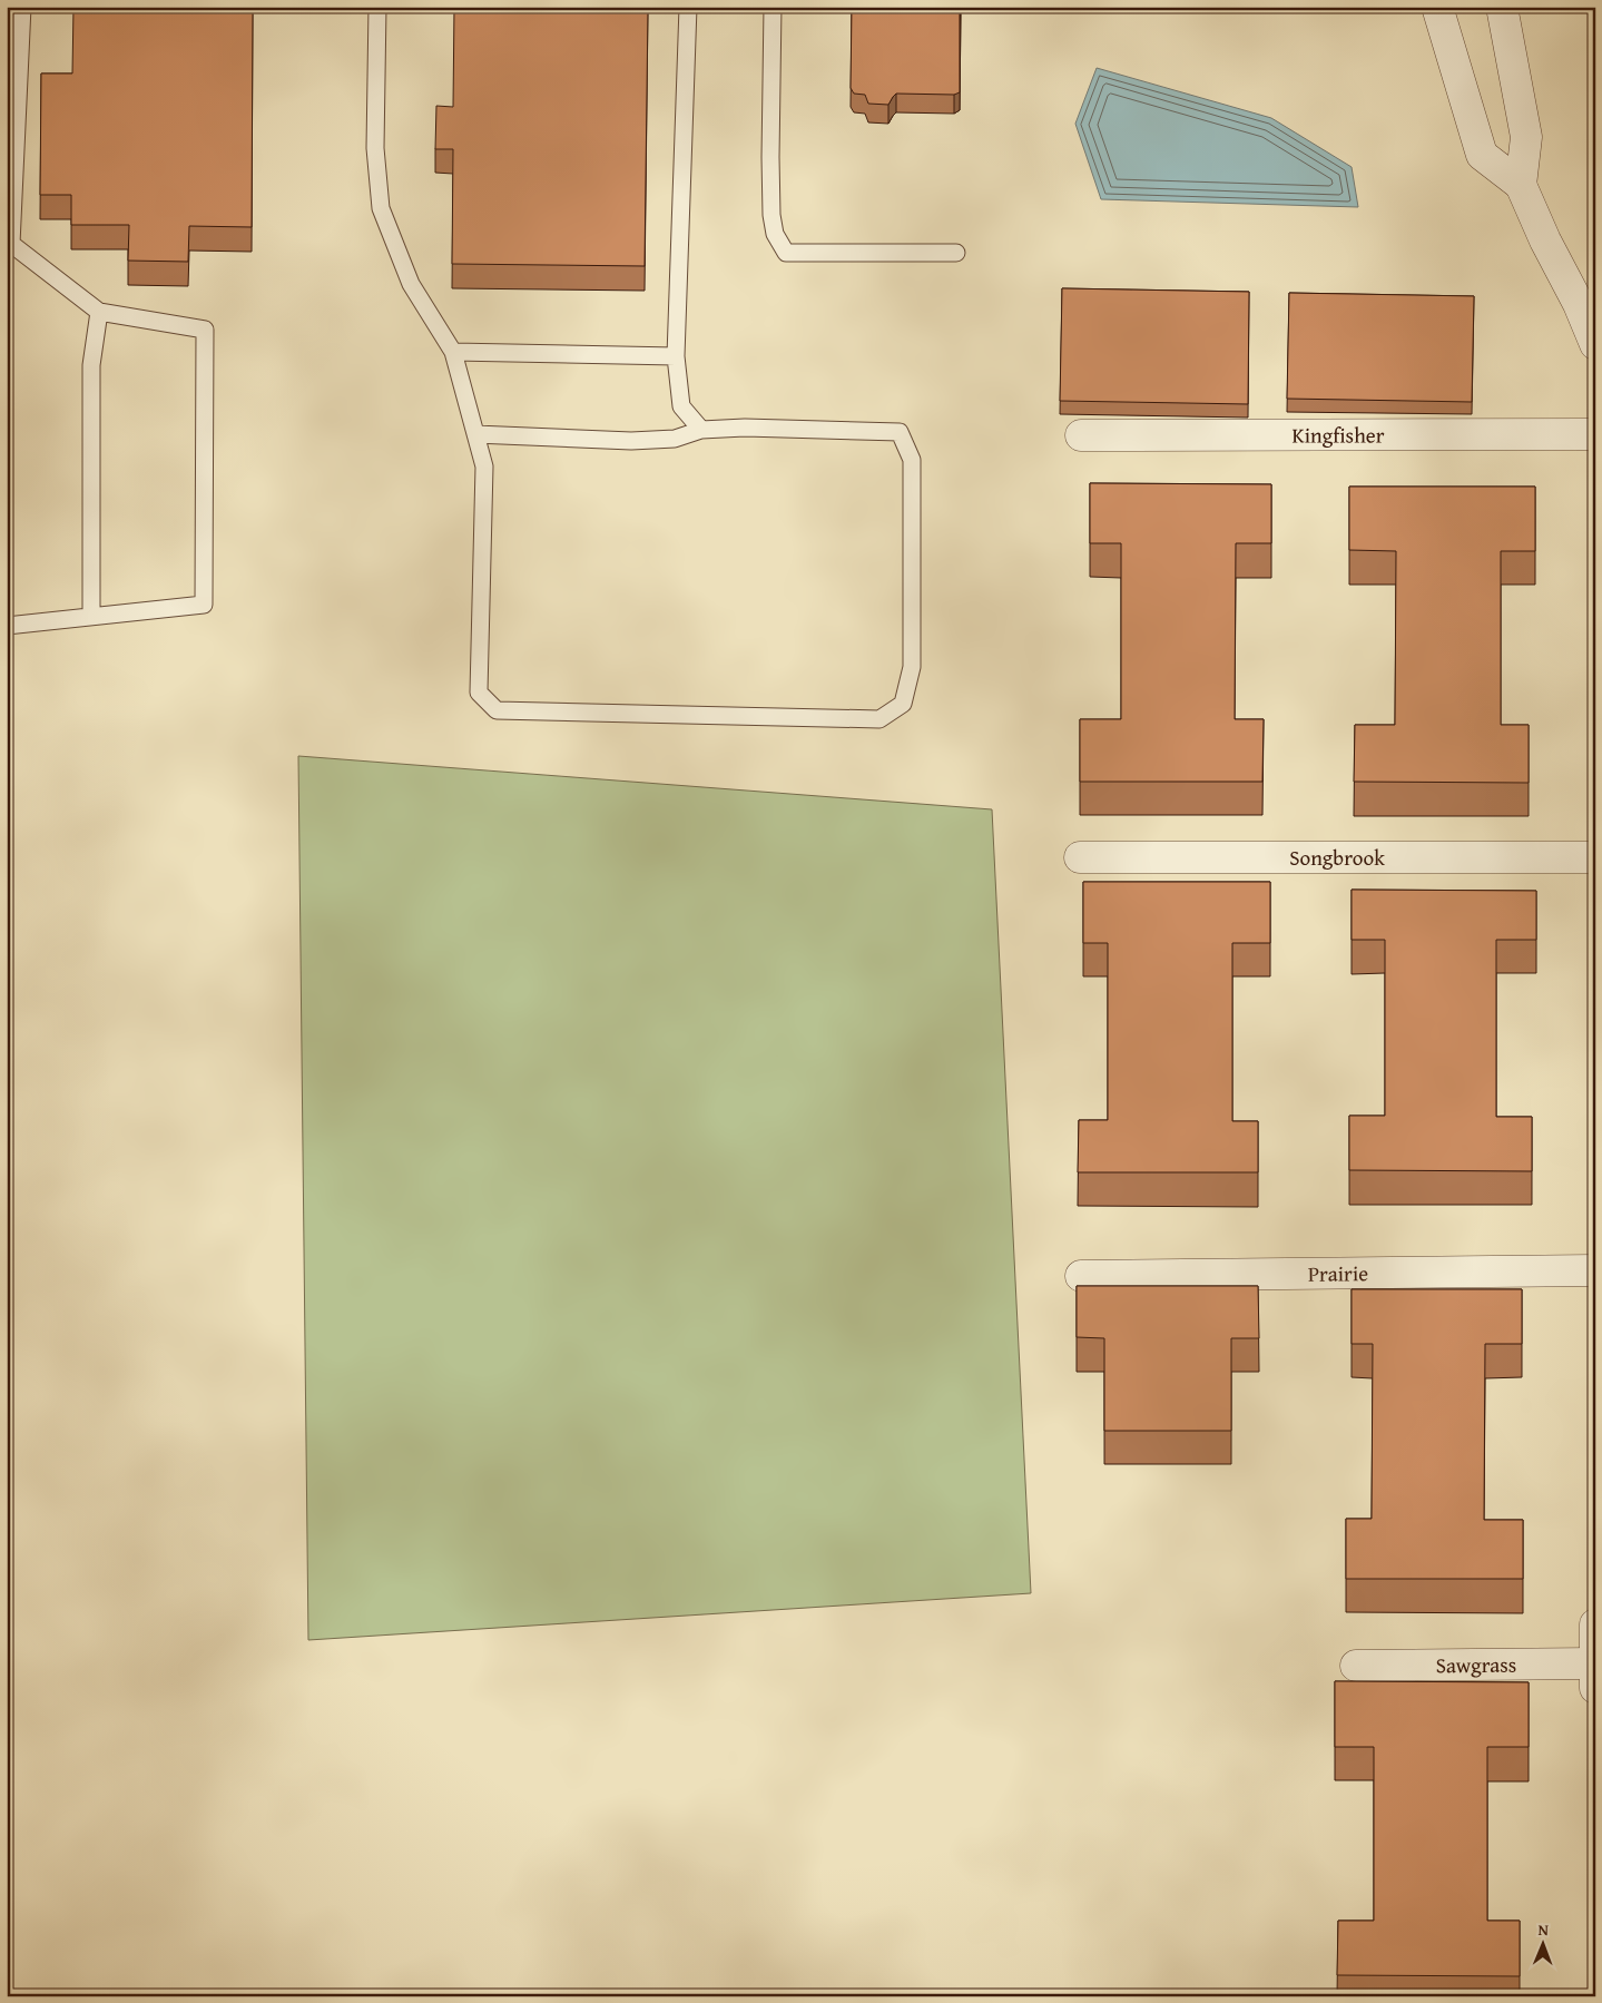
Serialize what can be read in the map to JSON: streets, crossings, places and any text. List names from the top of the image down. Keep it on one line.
{"streets":{"street":["Kingfisher","Songbrook","Prairie","Sawgrass"]},"north":"top"}
